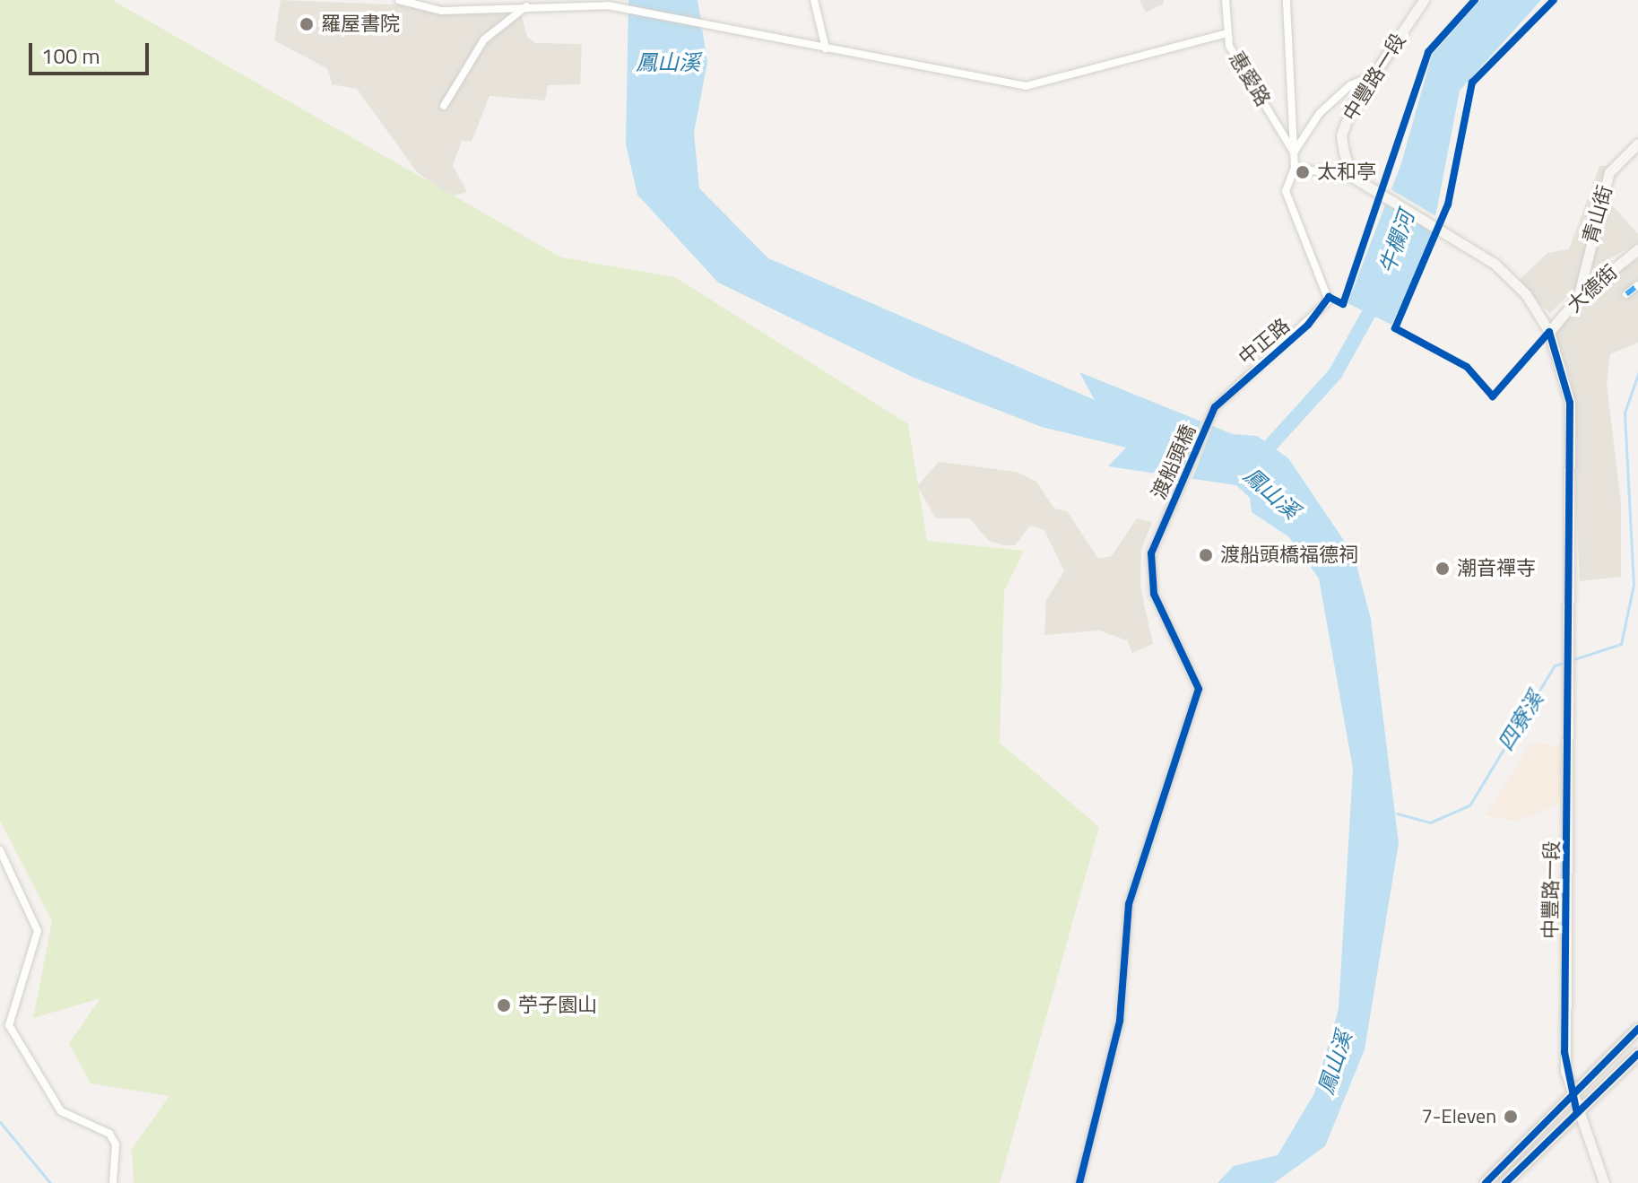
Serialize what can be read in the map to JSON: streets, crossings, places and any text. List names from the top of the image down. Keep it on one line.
{"streets":{"main road":["中豐路一段","青山街","大德街"],"street":["惠愛路","中正路","渡船頭橋"]},"crossings":[["中豐路一段","大德街"],["惠愛路","中正路"],["青山街","大德街"],["中正路","渡船頭橋"]],"water":["鳳山溪","牛欄河","四寮溪"],"places":["羅屋書院","太和亭","渡船頭橋福德祠","潮音禪寺","苧子園山","7-Eleven"],"scale_bar":"100 m"}
